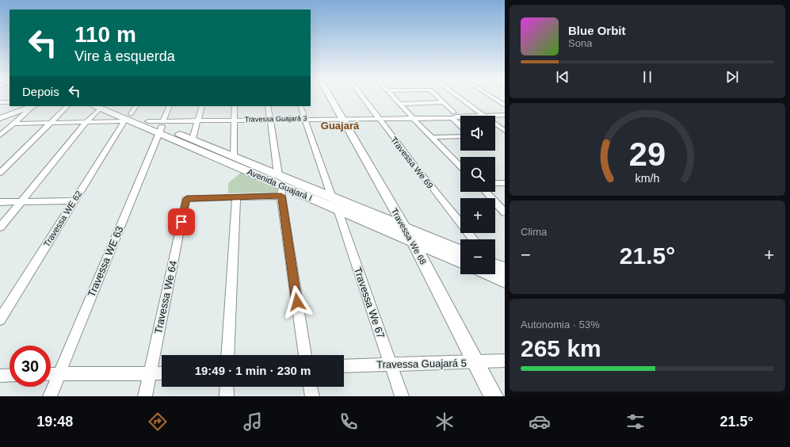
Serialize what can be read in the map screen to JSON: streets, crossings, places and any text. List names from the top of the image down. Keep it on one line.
{"streets":{"main road":["Avenida Guajará I","Travessa We 68"],"street":["Travessa Guajará 3","Travessa We 69","Travessa WE 62","Travessa WE 63","Travessa We 64","Travessa We 67","Travessa Guajará 5"]},"crossings":[["Travessa Guajará 3","Travessa We 69"],["Travessa Guajará 3","Avenida Guajará I"],["Travessa Guajará 3","Travessa We 68"],["Travessa Guajará 3","Travessa WE 63"],["Avenida Guajará I","Travessa WE 62"],["Avenida Guajará I","Travessa We 68"],["Avenida Guajará I","Travessa WE 63"],["Avenida Guajará I","Travessa We 67"],["Travessa We 68","Travessa Guajará 5"],["Travessa We 67","Travessa Guajará 5"]],"districts":["Guajará"],"page":{"turn":["110 m","Vire à esquerda"],"song":["Blue Orbit","Sona"],"then":"Depois","map_buttons":["+","−"],"tile":["Clima",["Autonomia · 53%","265 km"]],"heat":["−","21.5°","+"],"limit":"30","trip":"19:49 · 1 min · 230 m","tabs":["19:48","21.5°"],"gauge":["29","km/h"]}}
